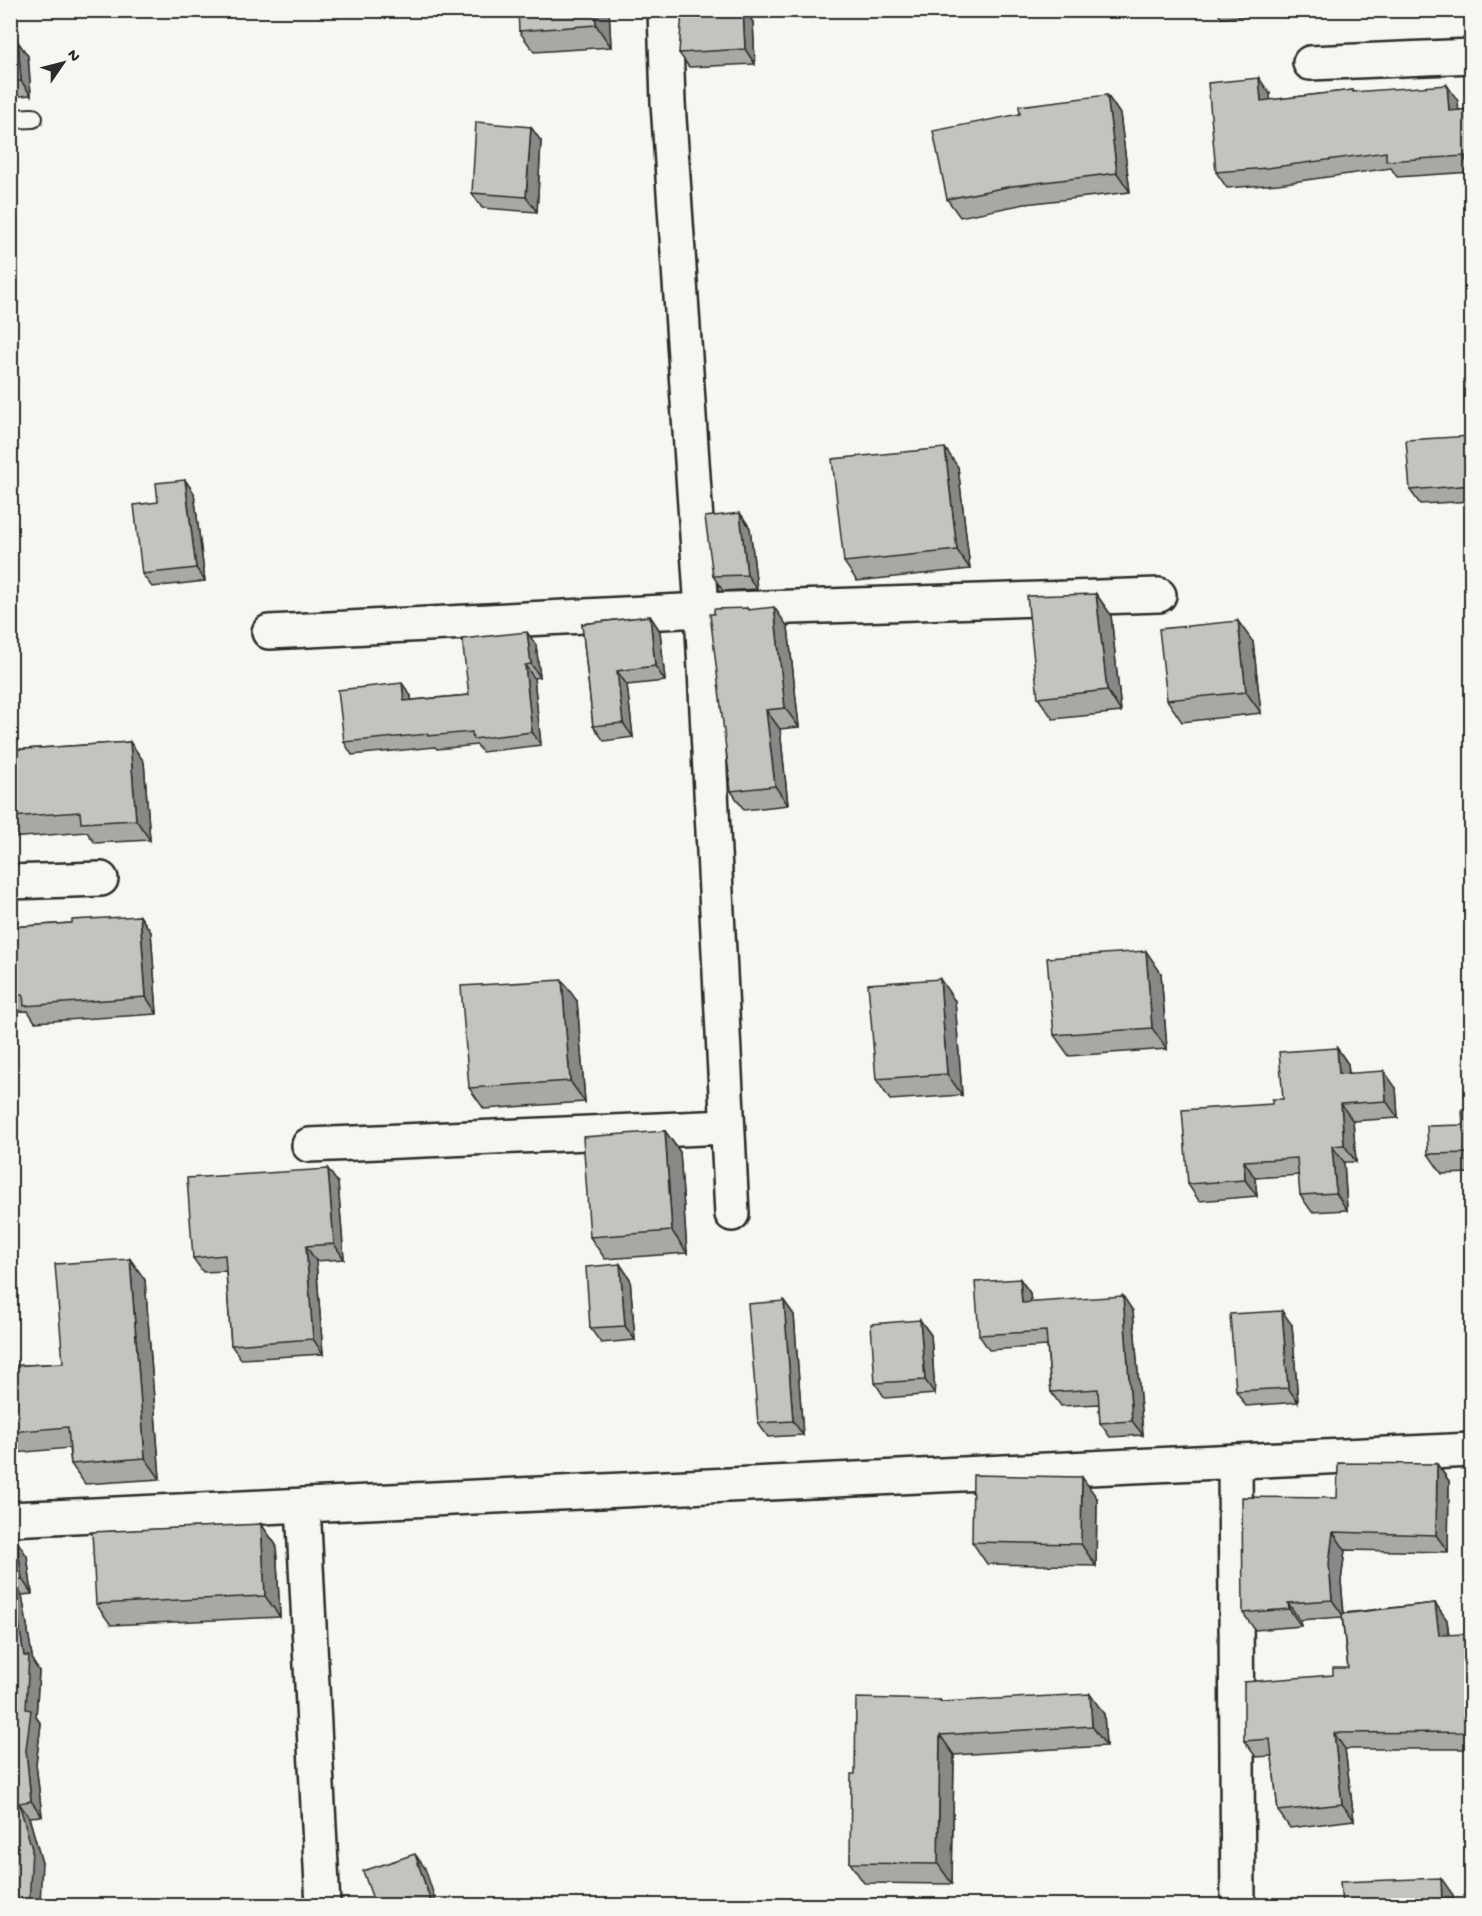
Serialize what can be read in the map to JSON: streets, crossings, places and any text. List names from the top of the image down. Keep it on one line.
{"north":"top right"}
